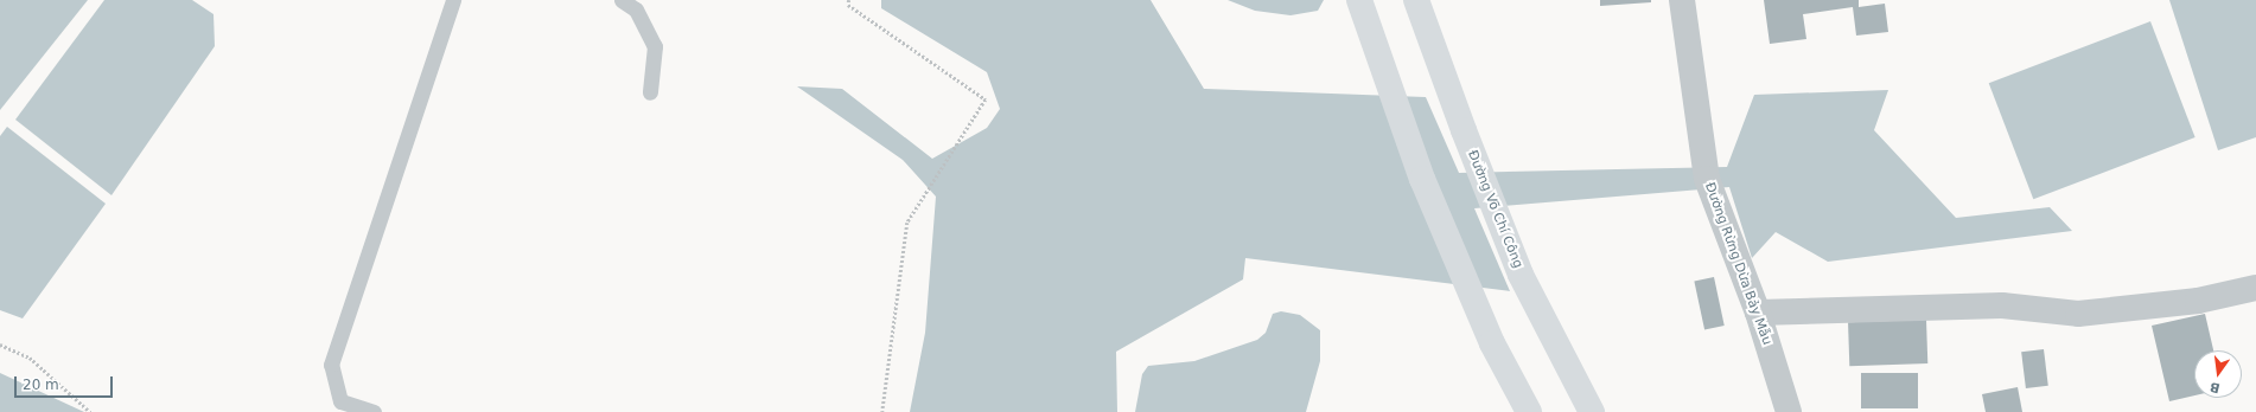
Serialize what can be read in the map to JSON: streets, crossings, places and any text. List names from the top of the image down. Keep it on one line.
{"streets":{"main road":["Đường Võ Chí Công"],"street":["Đường Rừng Dừa Bảy Mẫu"]},"scale_bar":"20 m","north":"bottom"}
